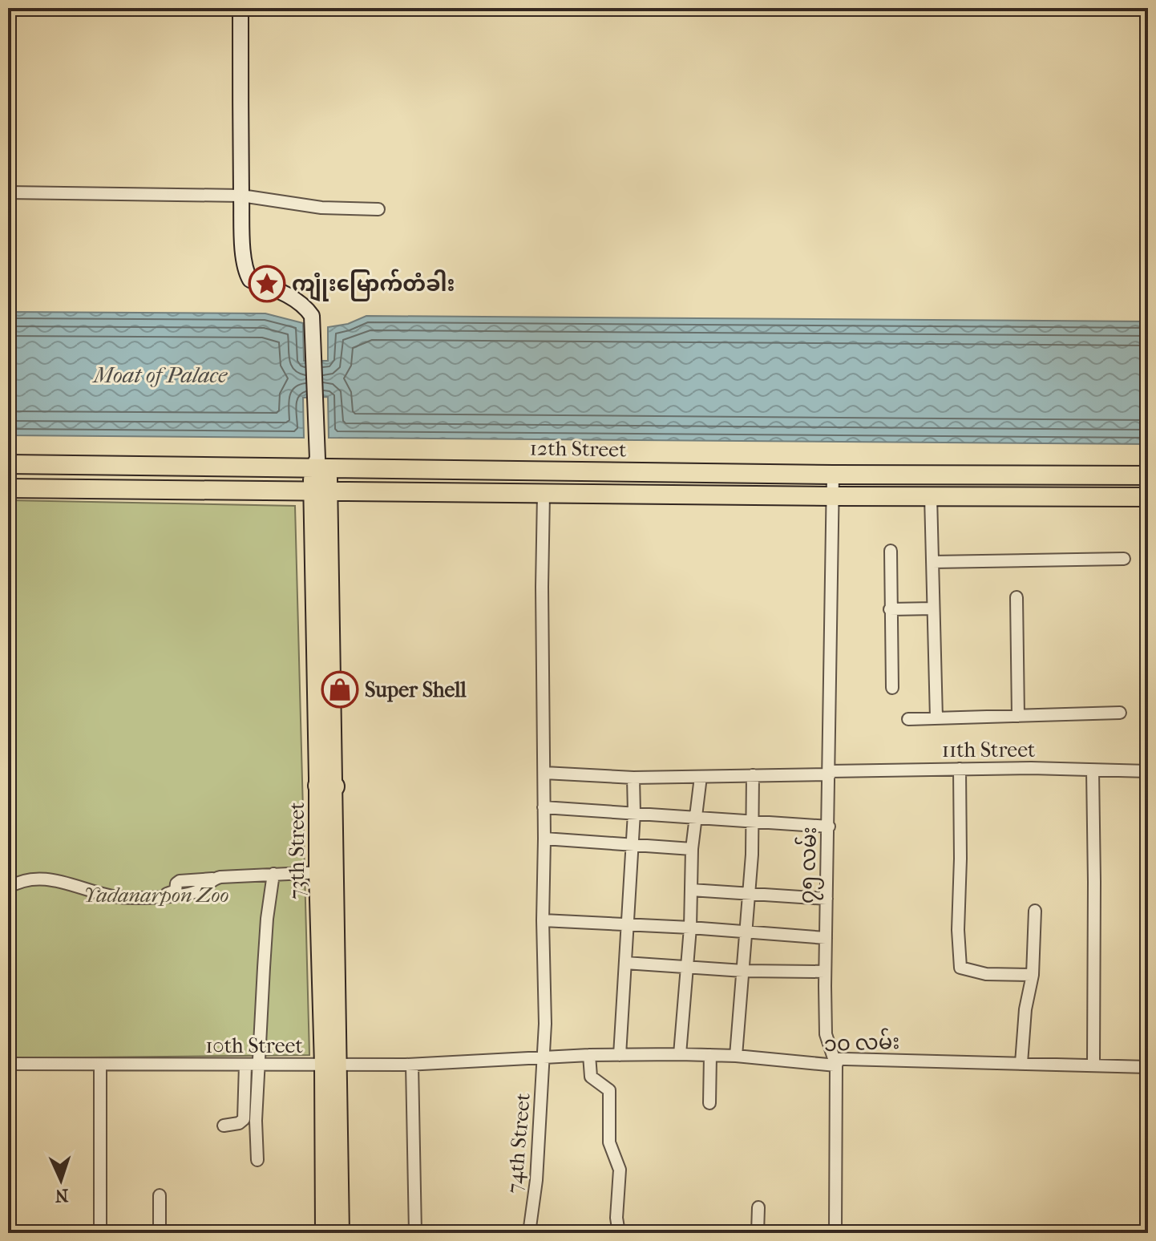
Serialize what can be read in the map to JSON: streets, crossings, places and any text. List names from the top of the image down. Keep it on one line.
{"streets":{"main road":["12th Street","73th Street"],"street":["11th Street","၇၅ လမ်း","၁၀ လမ်း","10th Street","74th Street"]},"crossings":[["12th Street","73th Street"],["12th Street","၇၅ လမ်း"],["11th Street","၇၅ လမ်း"],["11th Street","74th Street"],["73th Street","10th Street"],["၇၅ လမ်း","၁၀ လမ်း"],["၁၀ လမ်း","10th Street"],["၁၀ လမ်း","74th Street"]],"water":["Moat of Palace"],"parks":["Yadanarpon Zoo"],"places":{"place":["ကျုံးမြောက်တံခါး"],"shop":["Super Shell"]},"north":"bottom"}
